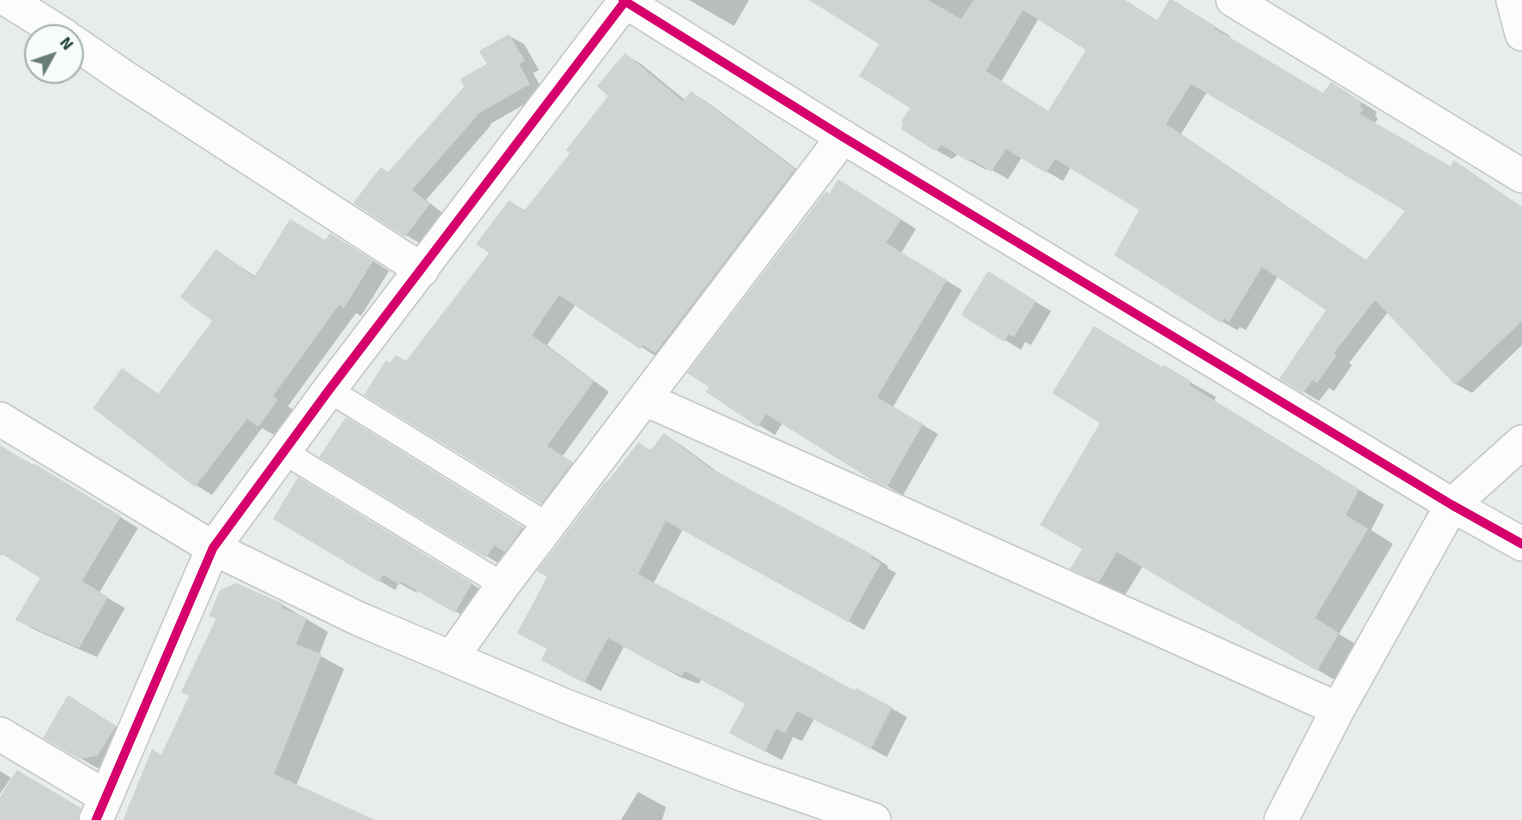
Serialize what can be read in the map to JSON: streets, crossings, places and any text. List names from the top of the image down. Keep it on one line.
{"north":"top right"}
